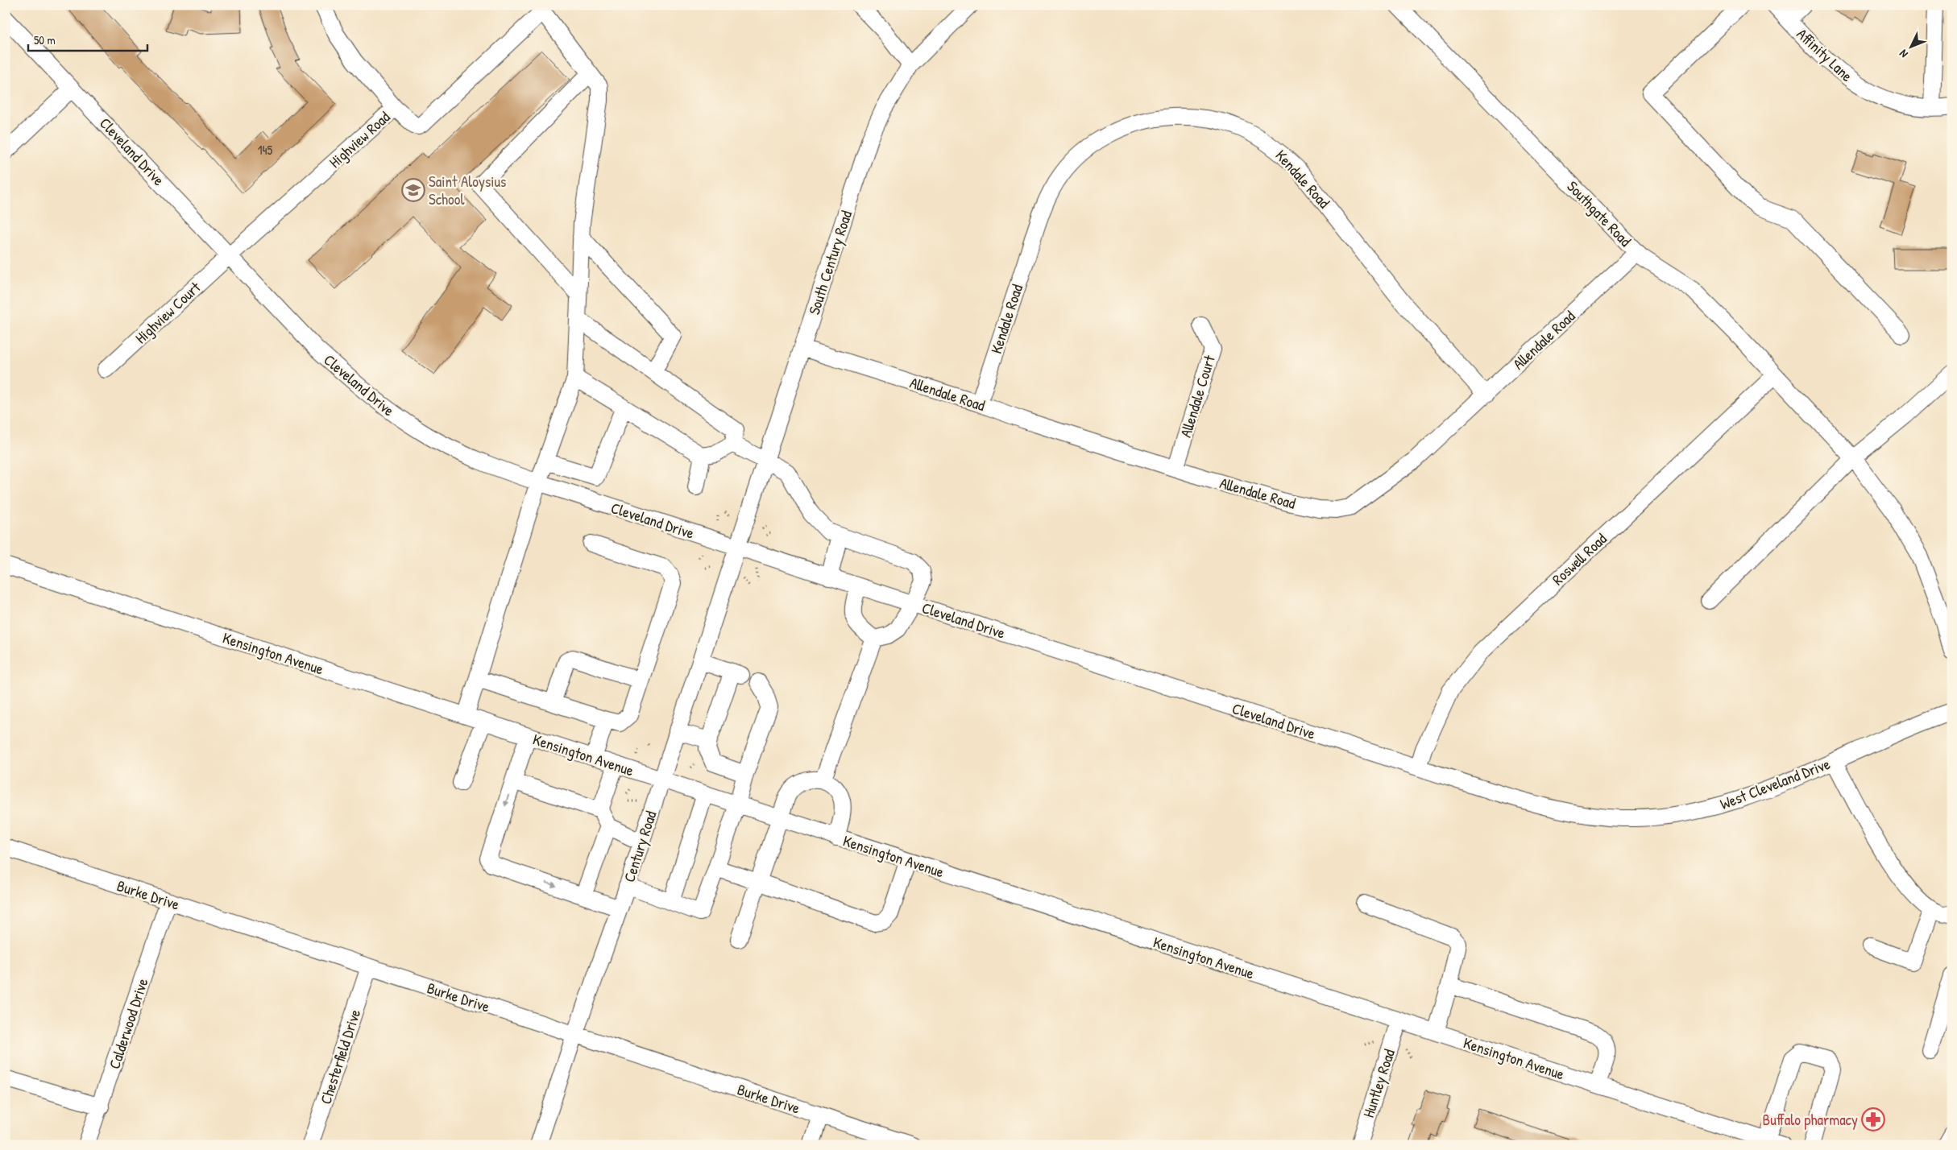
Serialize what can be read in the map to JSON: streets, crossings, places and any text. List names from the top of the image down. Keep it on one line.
{"streets":{"street":["Affinity Lane","Highview Road","Cleveland Drive","Kendale Road","Southgate Road","South Century Road","Highview Court","Allendale Road","Allendale Court","Roswell Road","Kensington Avenue","West Cleveland Drive","Century Road","Burke Drive","Calderwood Drive","Chesterfield Drive","Huntley Road"]},"crossings":[["Highview Road","Cleveland Drive"],["Highview Road","Highview Court"],["Cleveland Drive","South Century Road"],["Cleveland Drive","Highview Court"],["Cleveland Drive","Roswell Road"],["Cleveland Drive","West Cleveland Drive"],["Cleveland Drive","Century Road"],["Kendale Road","Allendale Road"],["Southgate Road","Allendale Road"],["Southgate Road","Roswell Road"],["South Century Road","Allendale Road"],["South Century Road","Century Road"],["Allendale Road","Allendale Court"],["Kensington Avenue","Century Road"],["Kensington Avenue","Huntley Road"],["Century Road","Burke Drive"],["Burke Drive","Calderwood Drive"],["Burke Drive","Chesterfield Drive"]],"places":{"school or university":["Saint Aloysius School"],"pharmacy":["Buffalo pharmacy"]},"house_numbers":["145"],"scale_bar":"50 m","north":"bottom left"}
